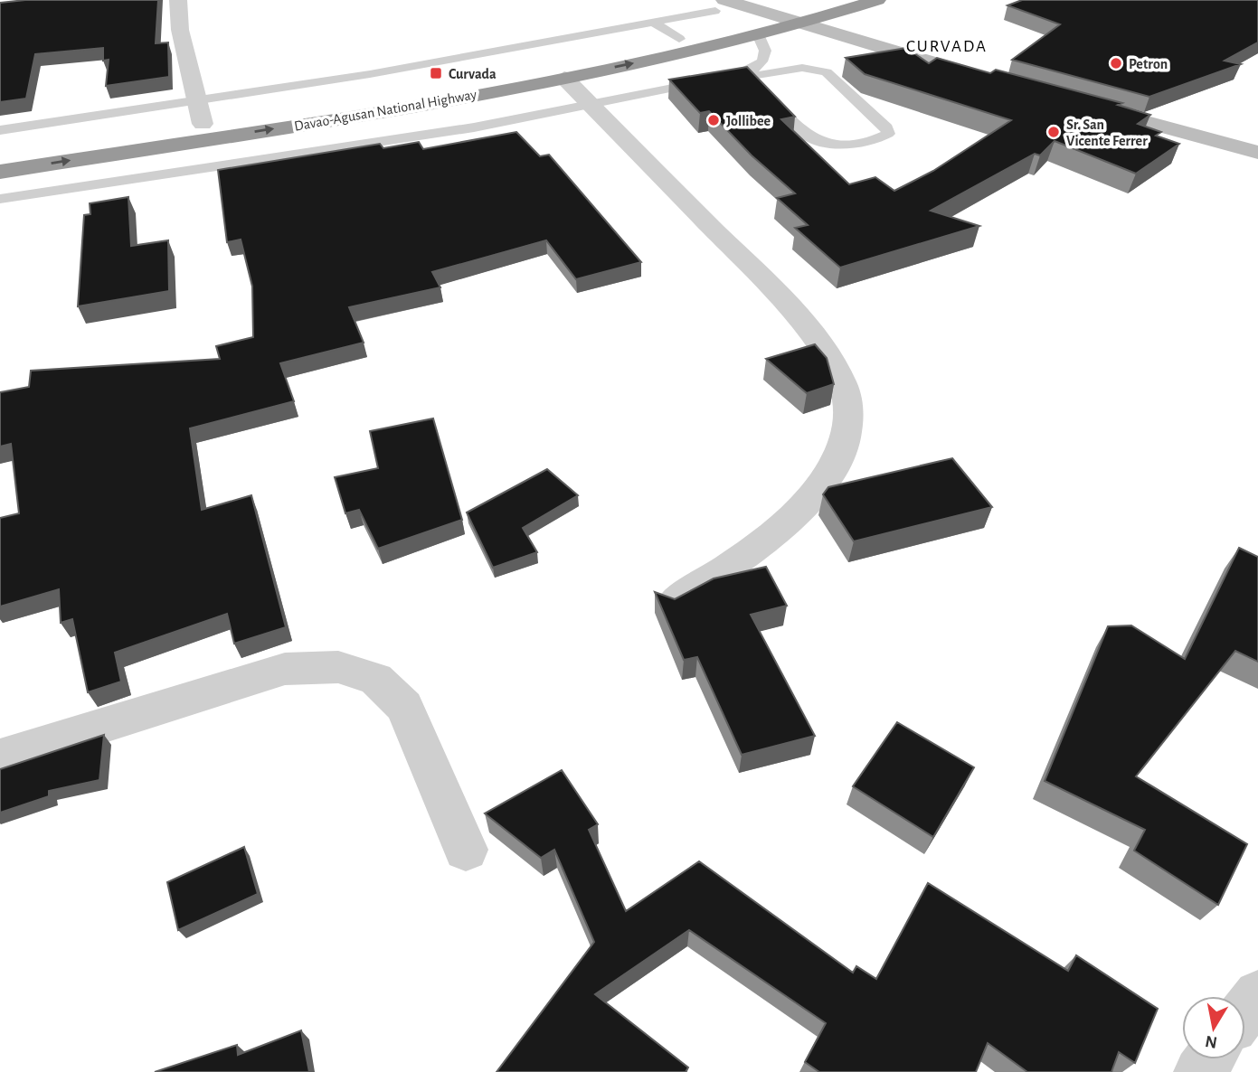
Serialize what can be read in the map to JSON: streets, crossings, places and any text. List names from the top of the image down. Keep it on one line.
{"streets":{"highway":["Davao-Agusan National Highway"]},"districts":["CURVADA"],"places":{"other":["Petron","Jollibee","Sr. San Vicente Ferrer"],"transit":["Curvada"]},"north":"bottom"}
